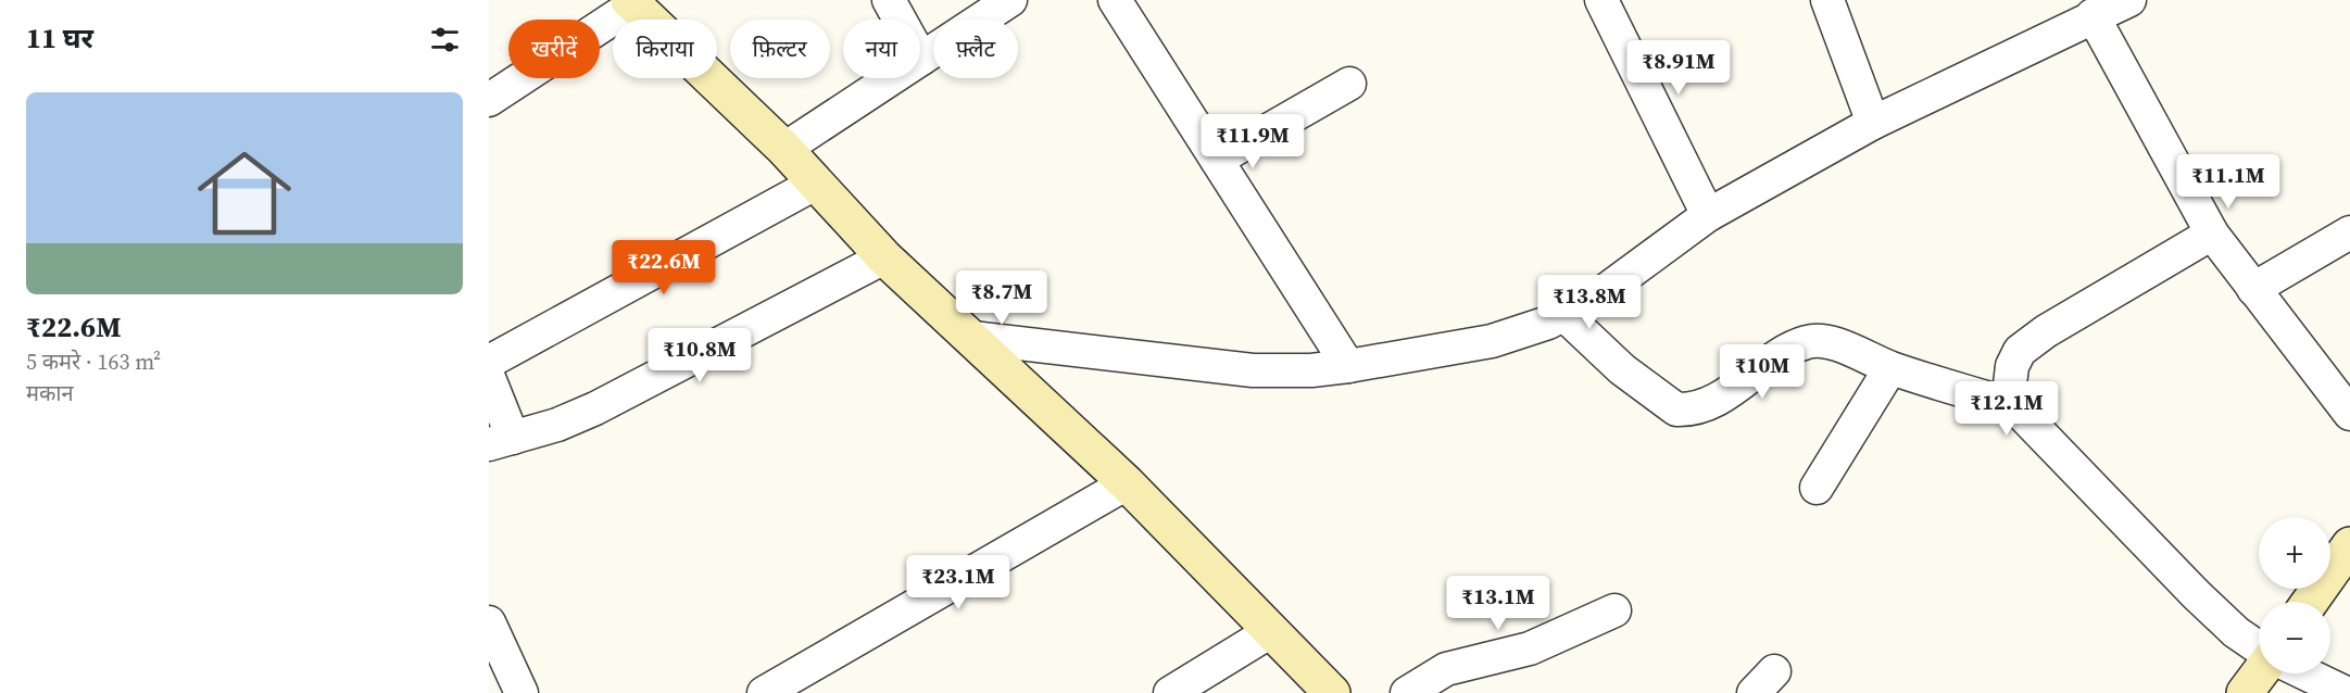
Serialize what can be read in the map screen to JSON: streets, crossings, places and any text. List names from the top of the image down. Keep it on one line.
{"page":{"heading":"11 घर","chip":["खरीदें","किराया","फ़िल्टर","नया","फ़्लैट"],"price":["₹8.91M","₹11.9M","₹11.1M","₹22.6M","₹8.7M","₹13.8M","₹10.8M","₹10M","₹12.1M","₹23.1M","₹13.1M"],"list":[{"name":"₹22.6M","note":"5 कमरे · 163 m² · मकान"}],"map_buttons":["+","−"]}}
